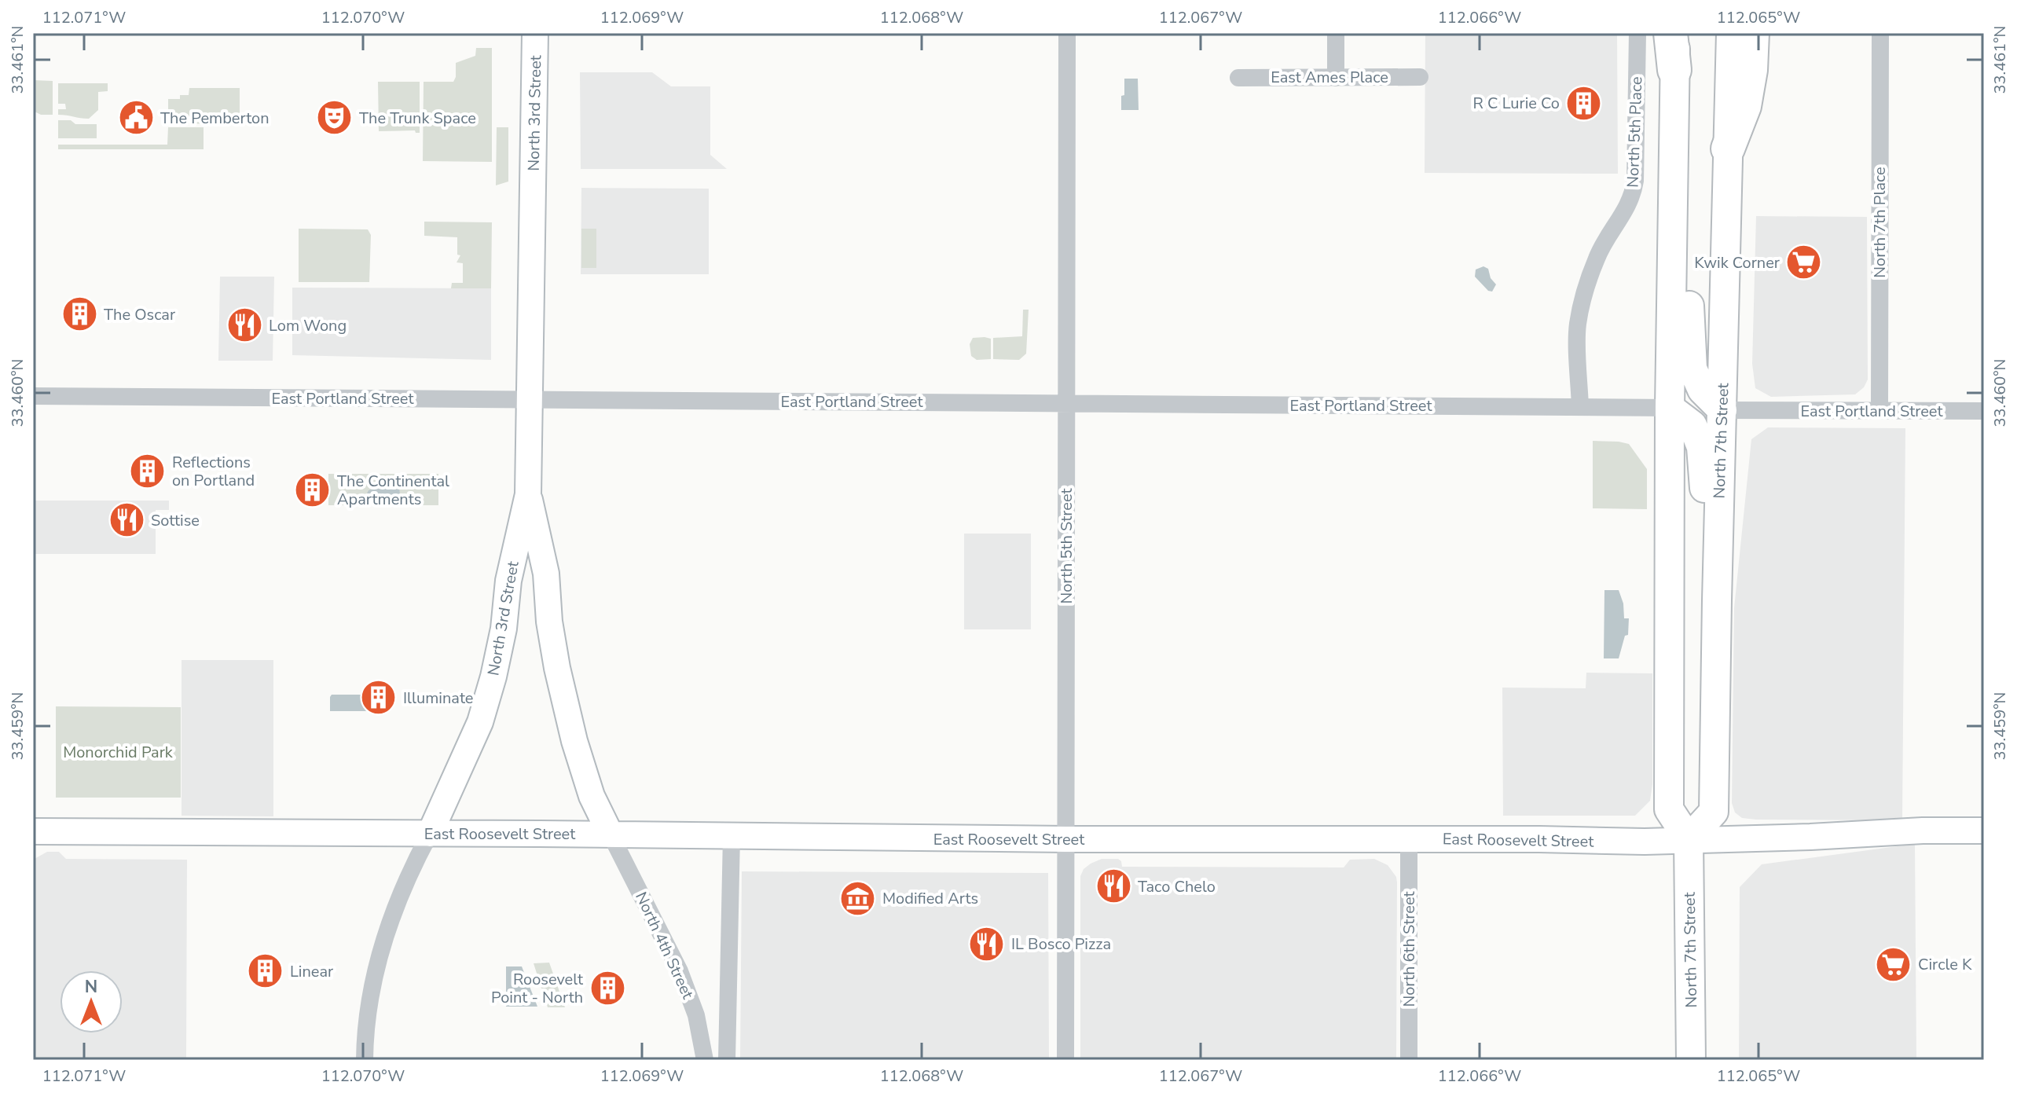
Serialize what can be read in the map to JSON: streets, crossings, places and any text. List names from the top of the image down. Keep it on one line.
{"streets":{"main road":["North 7th Street"],"street":["East Ames Place","North 3rd Street","North 5th Place","North 7th Place","East Portland Street","North 5th Street","East Roosevelt Street","North 4th Street","North 6th Street"]},"crossings":[["North 3rd Street","East Portland Street"],["North 3rd Street","East Roosevelt Street"],["North 3rd Street","North 4th Street"],["North 5th Place","East Portland Street"],["North 7th Place","East Portland Street"],["East Portland Street","North 7th Street"],["East Portland Street","North 5th Street"],["North 7th Street","East Roosevelt Street"],["North 5th Street","East Roosevelt Street"],["East Roosevelt Street","North 4th Street"],["East Roosevelt Street","North 6th Street"]],"parks":["Monorchid Park"],"places":{"building":["R C Lurie Co","The Oscar","Reflections on Portland","The Continental Apartments","Illuminate","Linear","Roosevelt Point - North"],"public building":["The Pemberton"],"theatre":["The Trunk Space"],"supermarket":["Kwik Corner","Circle K"],"restaurant":["Lom Wong","Sottise","Taco Chelo","IL Bosco Pizza"],"museum":["Modified Arts"]},"north":"top","coordinates":["112.071°W","112.070°W","112.069°W","112.068°W","112.067°W","112.066°W","112.065°W","33.461°N","33.460°N","33.459°N"]}
